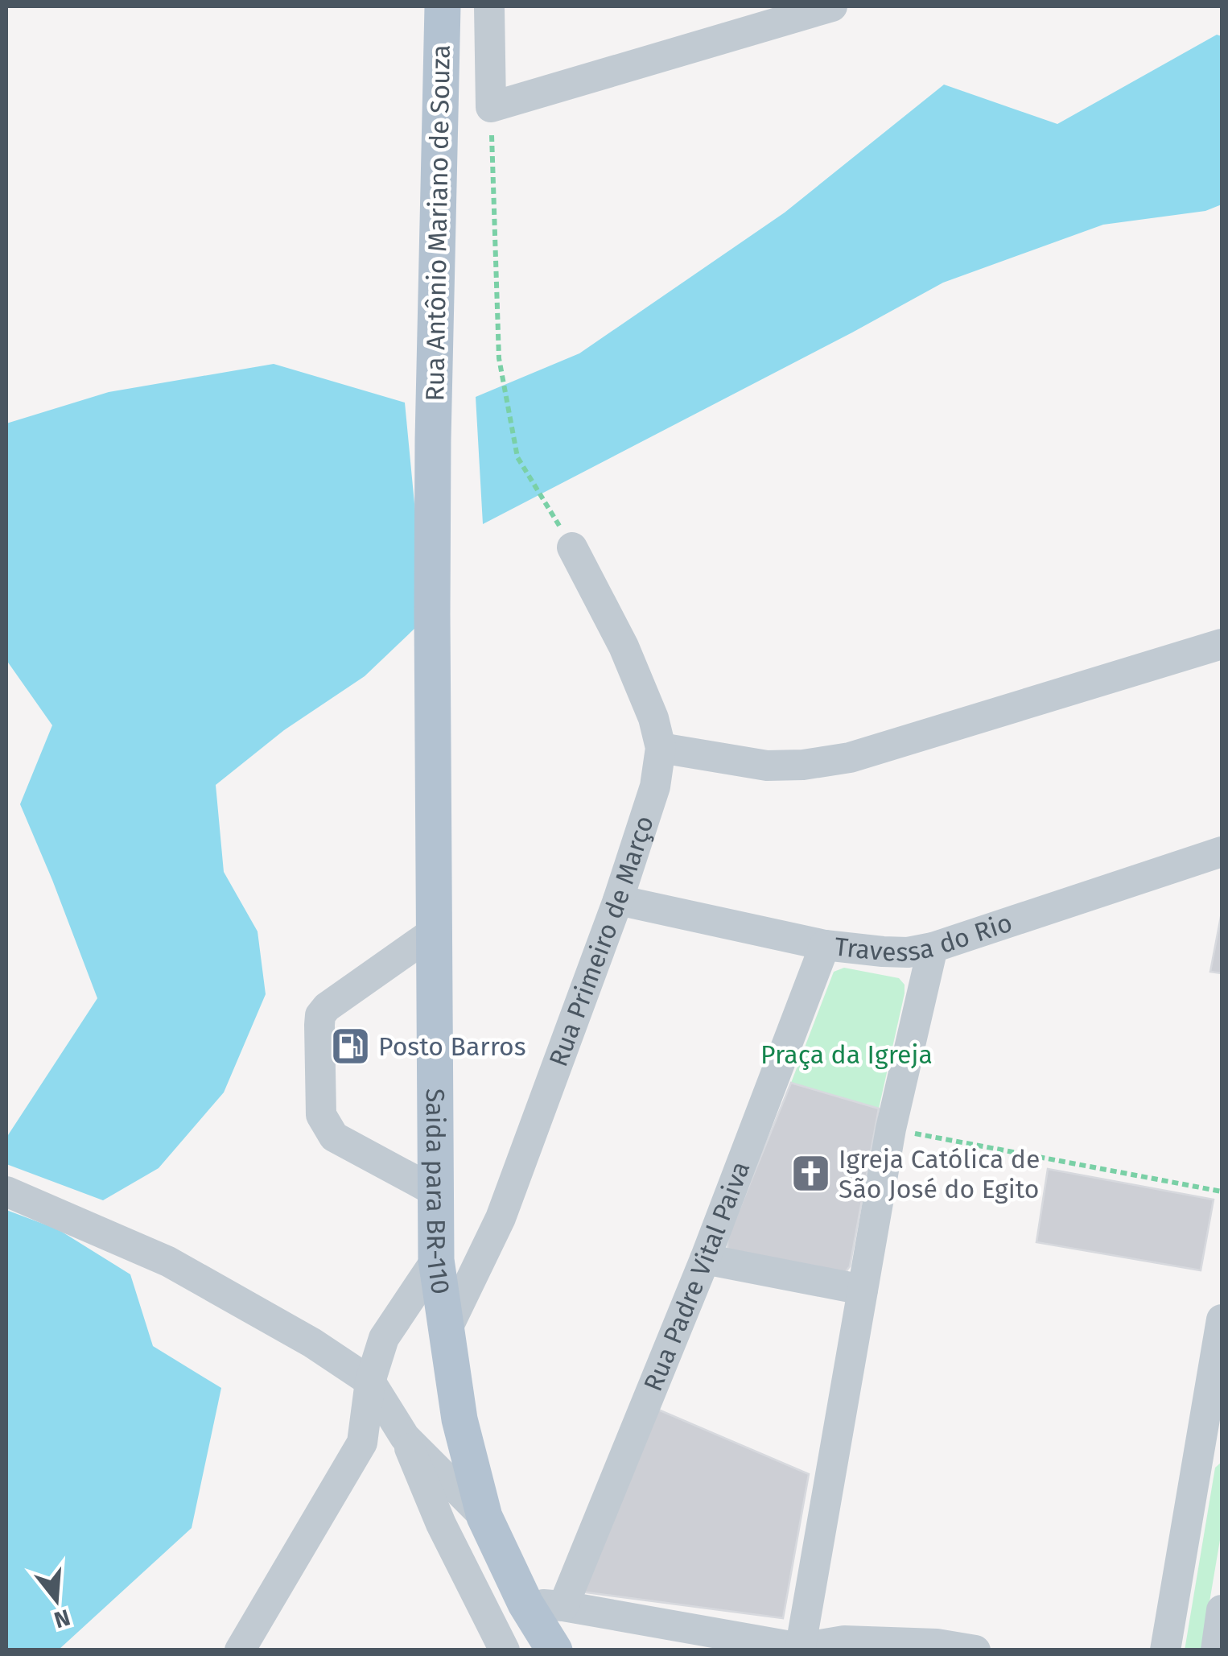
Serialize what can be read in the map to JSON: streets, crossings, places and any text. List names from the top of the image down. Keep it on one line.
{"streets":{"main road":["Rua Antônio Mariano de Souza","Saida para BR-110"],"street":["Travessa do Rio","Rua Primeiro de Março","Rua Padre Vital Paiva"]},"crossings":[["Rua Antônio Mariano de Souza","Saida para BR-110"],["Travessa do Rio","Rua Primeiro de Março"],["Travessa do Rio","Rua Padre Vital Paiva"],["Rua Primeiro de Março","Saida para BR-110"]],"parks":["Praça da Igreja"],"places":{"fuel station":["Posto Barros"],"church":["Igreja Católica de São José do Egito"]},"north":"bottom"}
